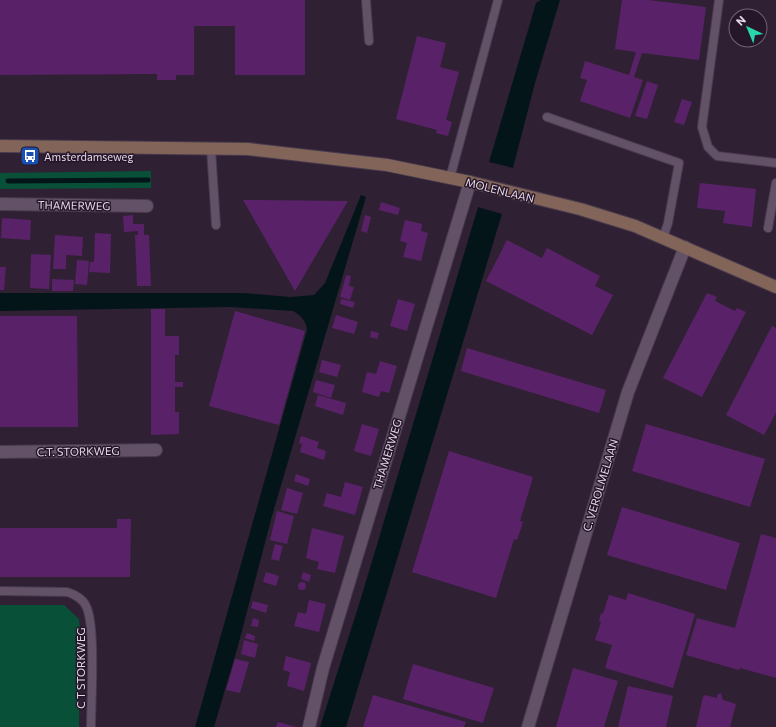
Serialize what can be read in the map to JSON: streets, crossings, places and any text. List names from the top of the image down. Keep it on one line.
{"streets":{"street":["MOLENLAAN","THAMERWEG","C.T. STORKWEG","C. VEROLMELAAN"],"lane":["C T STORKWEG"]},"crossings":[["MOLENLAAN","THAMERWEG"],["MOLENLAAN","C. VEROLMELAAN"]],"places":{"bus stop":["Amsterdamseweg"]},"north":"top left"}
